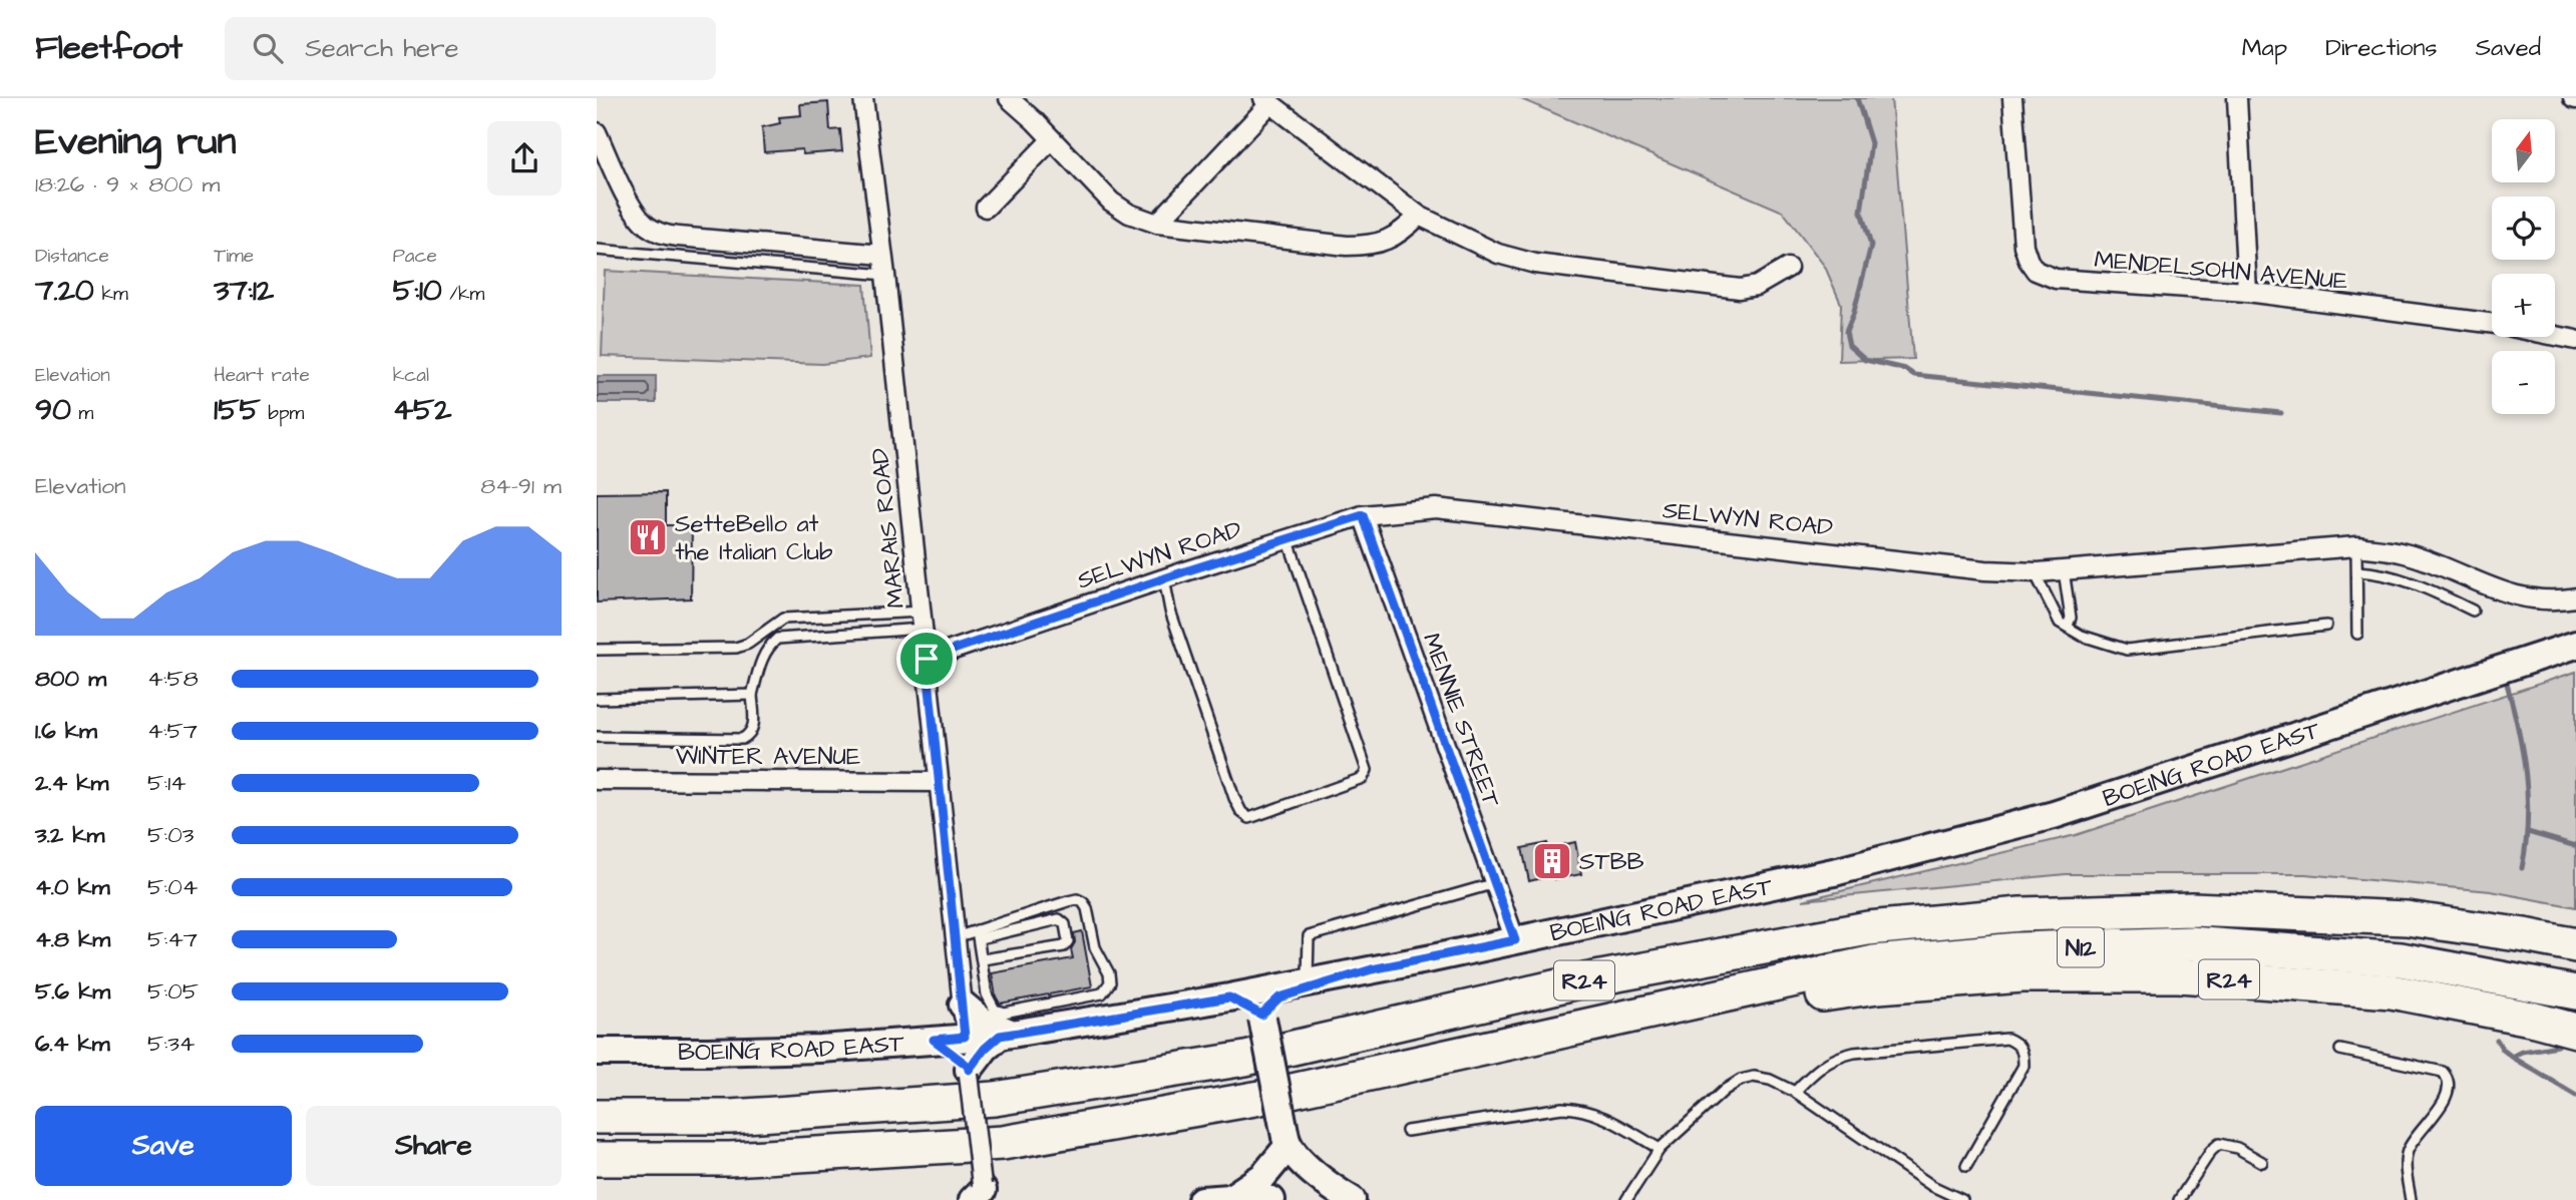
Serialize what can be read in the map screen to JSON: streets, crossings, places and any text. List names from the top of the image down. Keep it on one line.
{"streets":{"highway":["N12","R24"],"main road":["BOEING ROAD EAST"],"street":["MENDELSOHN AVENUE","SELWYN ROAD","MARAIS ROAD","MENNIE STREET","WINTER AVENUE"]},"crossings":[["SELWYN ROAD","MARAIS ROAD"],["SELWYN ROAD","MENNIE STREET"],["MARAIS ROAD","WINTER AVENUE"],["MARAIS ROAD","BOEING ROAD EAST"],["MENNIE STREET","BOEING ROAD EAST"],["N12","R24"]],"places":{"restaurant":["SetteBello at the Italian Club"],"building":["STBB"]},"north":"top","page":{"header":"Fleetfoot","search":"Search here","nav":["Map","Directions","Saved"],"heading":["Evening run","18:26 · 9 × 800 m"],"map_buttons":["+","−"],"stats":[["Distance","7.20 km"],["Time","37:12"],["Pace","5:10 /km"],["Elevation","90 m"],["Heart rate","155 bpm"],["kcal","452"]],"chart":["Elevation","84–91 m"],"list":[{"name":"800 m","note":"4:58"},{"name":"1.6 km","note":"4:57"},{"name":"2.4 km","note":"5:14"},{"name":"3.2 km","note":"5:03"},{"name":"4.0 km","note":"5:04"},{"name":"4.8 km","note":"5:47"},{"name":"5.6 km","note":"5:05"},{"name":"6.4 km","note":"5:34"}],"buttons":["Save","Share"]}}
